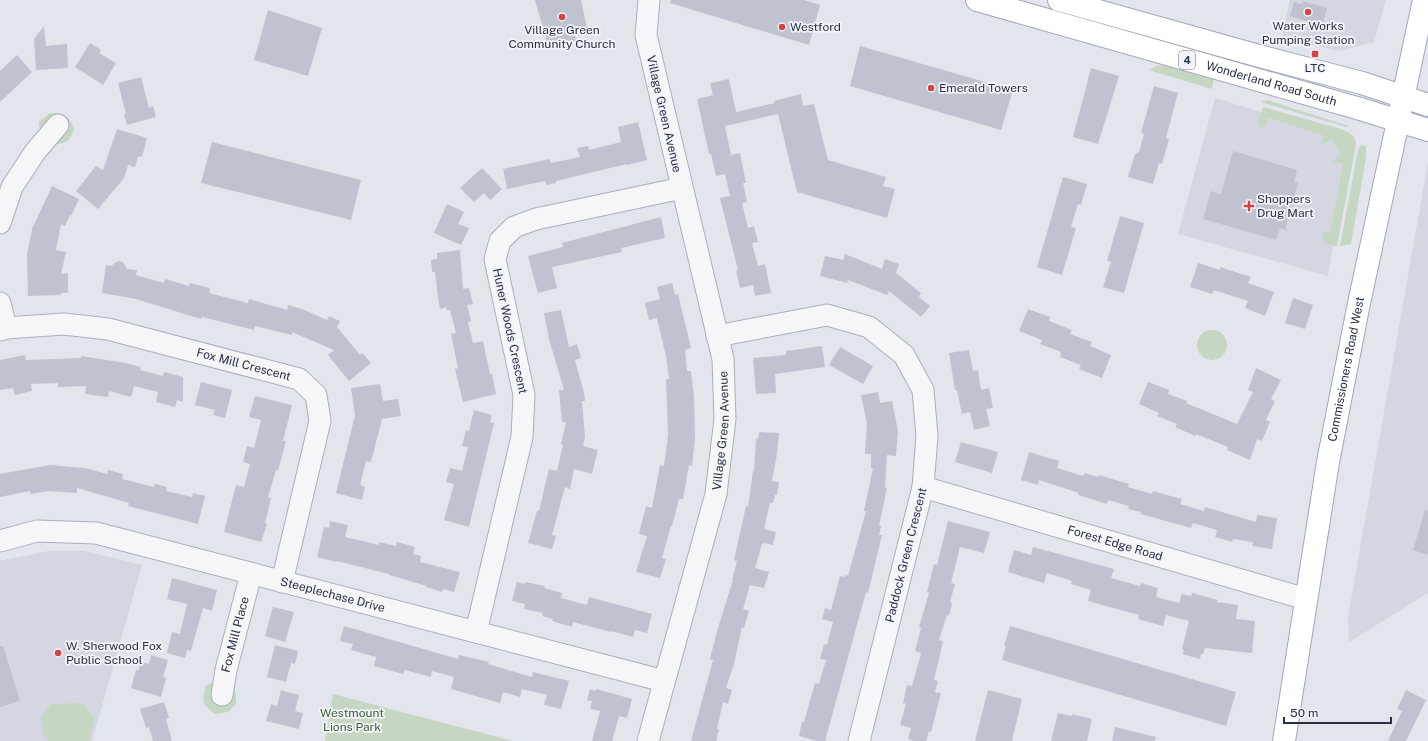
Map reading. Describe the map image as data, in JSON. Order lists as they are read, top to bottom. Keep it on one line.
{"streets":{"main road":["4","Wonderland Road South","Commissioners Road West"],"street":["Village Green Avenue","Huner Woods Crescent","Fox Mill Crescent","Forest Edge Road","Paddock Green Crescent","Steeplechase Drive","Fox Mill Place"]},"crossings":[["Wonderland Road South","Commissioners Road West"],["Village Green Avenue","Huner Woods Crescent"],["Village Green Avenue","Paddock Green Crescent"],["Village Green Avenue","Steeplechase Drive"],["Huner Woods Crescent","Steeplechase Drive"],["Fox Mill Crescent","Steeplechase Drive"],["Commissioners Road West","Forest Edge Road"],["Forest Edge Road","Paddock Green Crescent"],["Steeplechase Drive","Fox Mill Place"]],"parks":["Westmount Lions Park"],"places":{"other":["Water Works Pumping Station","Village Green Community Church","Westford","Emerald Towers","W. Sherwood Fox Public School"],"transit":["LTC"],"health":["Shoppers Drug Mart"]},"scale_bar":"50 m"}
